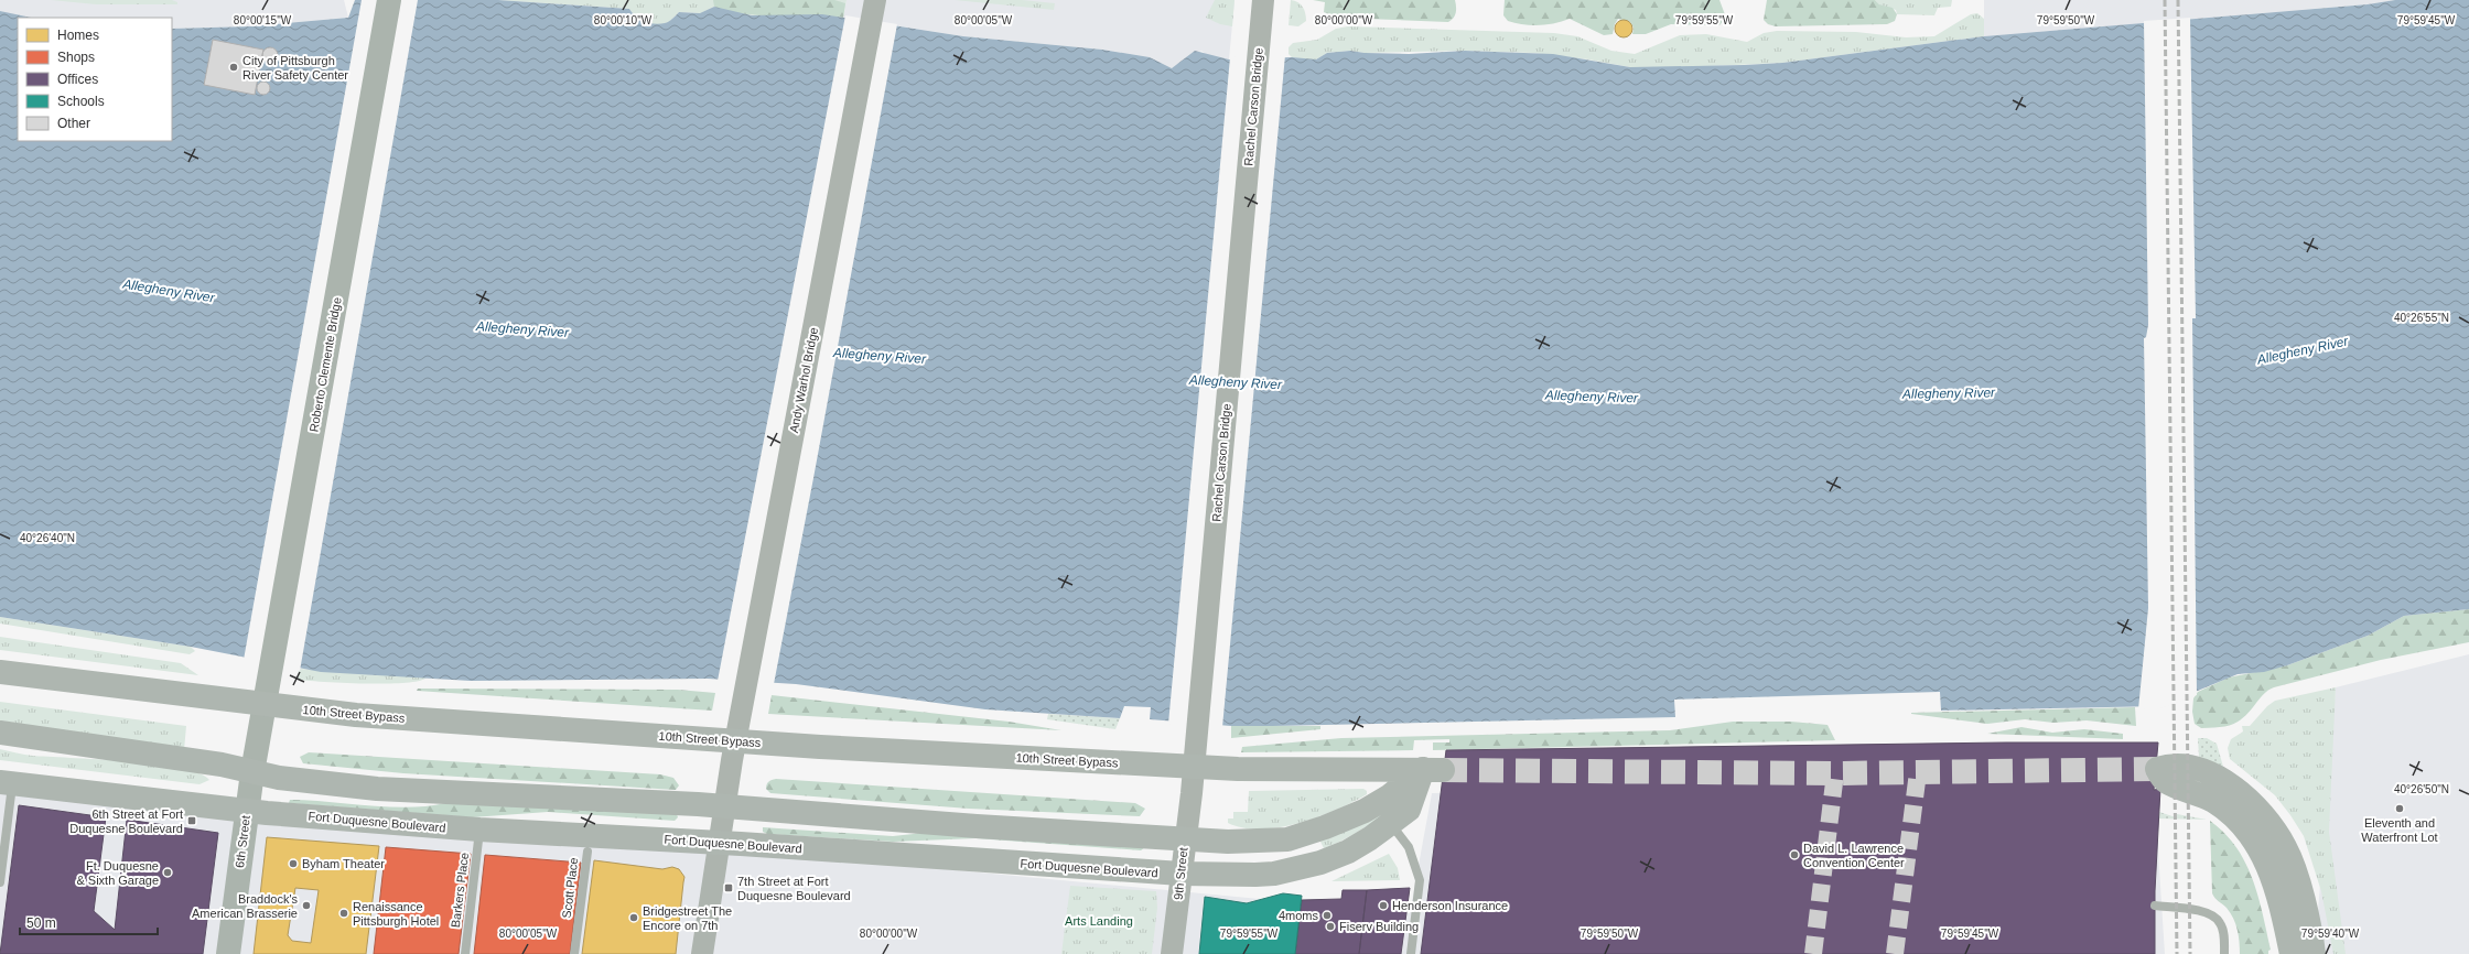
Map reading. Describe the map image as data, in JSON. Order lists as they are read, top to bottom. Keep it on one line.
{"streets":{"main road":["Roberto Clemente Bridge","10th Street Bypass","Fort Duquesne Boulevard","6th Street"],"street":["Rachel Carson Bridge","Andy Warhol Bridge","9th Street"],"lane":["Scott Place","Barkers Place"]},"crossings":[["Rachel Carson Bridge","9th Street"],["Roberto Clemente Bridge","6th Street"],["Andy Warhol Bridge","Fort Duquesne Boulevard"],["10th Street Bypass","Fort Duquesne Boulevard"],["Fort Duquesne Boulevard","6th Street"],["Fort Duquesne Boulevard","9th Street"],["Fort Duquesne Boulevard","Barkers Place"]],"water":["Allegheny River"],"parks":["Arts Landing"],"places":{"other":["City of Pittsburgh River Safety Center","Eleventh and Waterfront Lot","David L. Lawrence Convention Center","Byham Theater","Ft. Duquesne & Sixth Garage","Braddock's American Brasserie","Henderson Insurance","Renaissance Pittsburgh Hotel","4moms","Bridgestreet The Encore on 7th","Fiserv Building"],"transit":["6th Street at Fort Duquesne Boulevard","7th Street at Fort Duquesne Boulevard"]},"legend":["Homes","Shops","Offices","Schools","Other"],"scale_bar":"50 m","coordinates":["80°00'10\"W","80°00'05\"W","80°00'00\"W","79°59'55\"W","79°59'50\"W","79°59'45\"W","80°00'15\"W","40°26'55\"N","40°26'40\"N","40°26'50\"N","79°59'40\"W"]}
